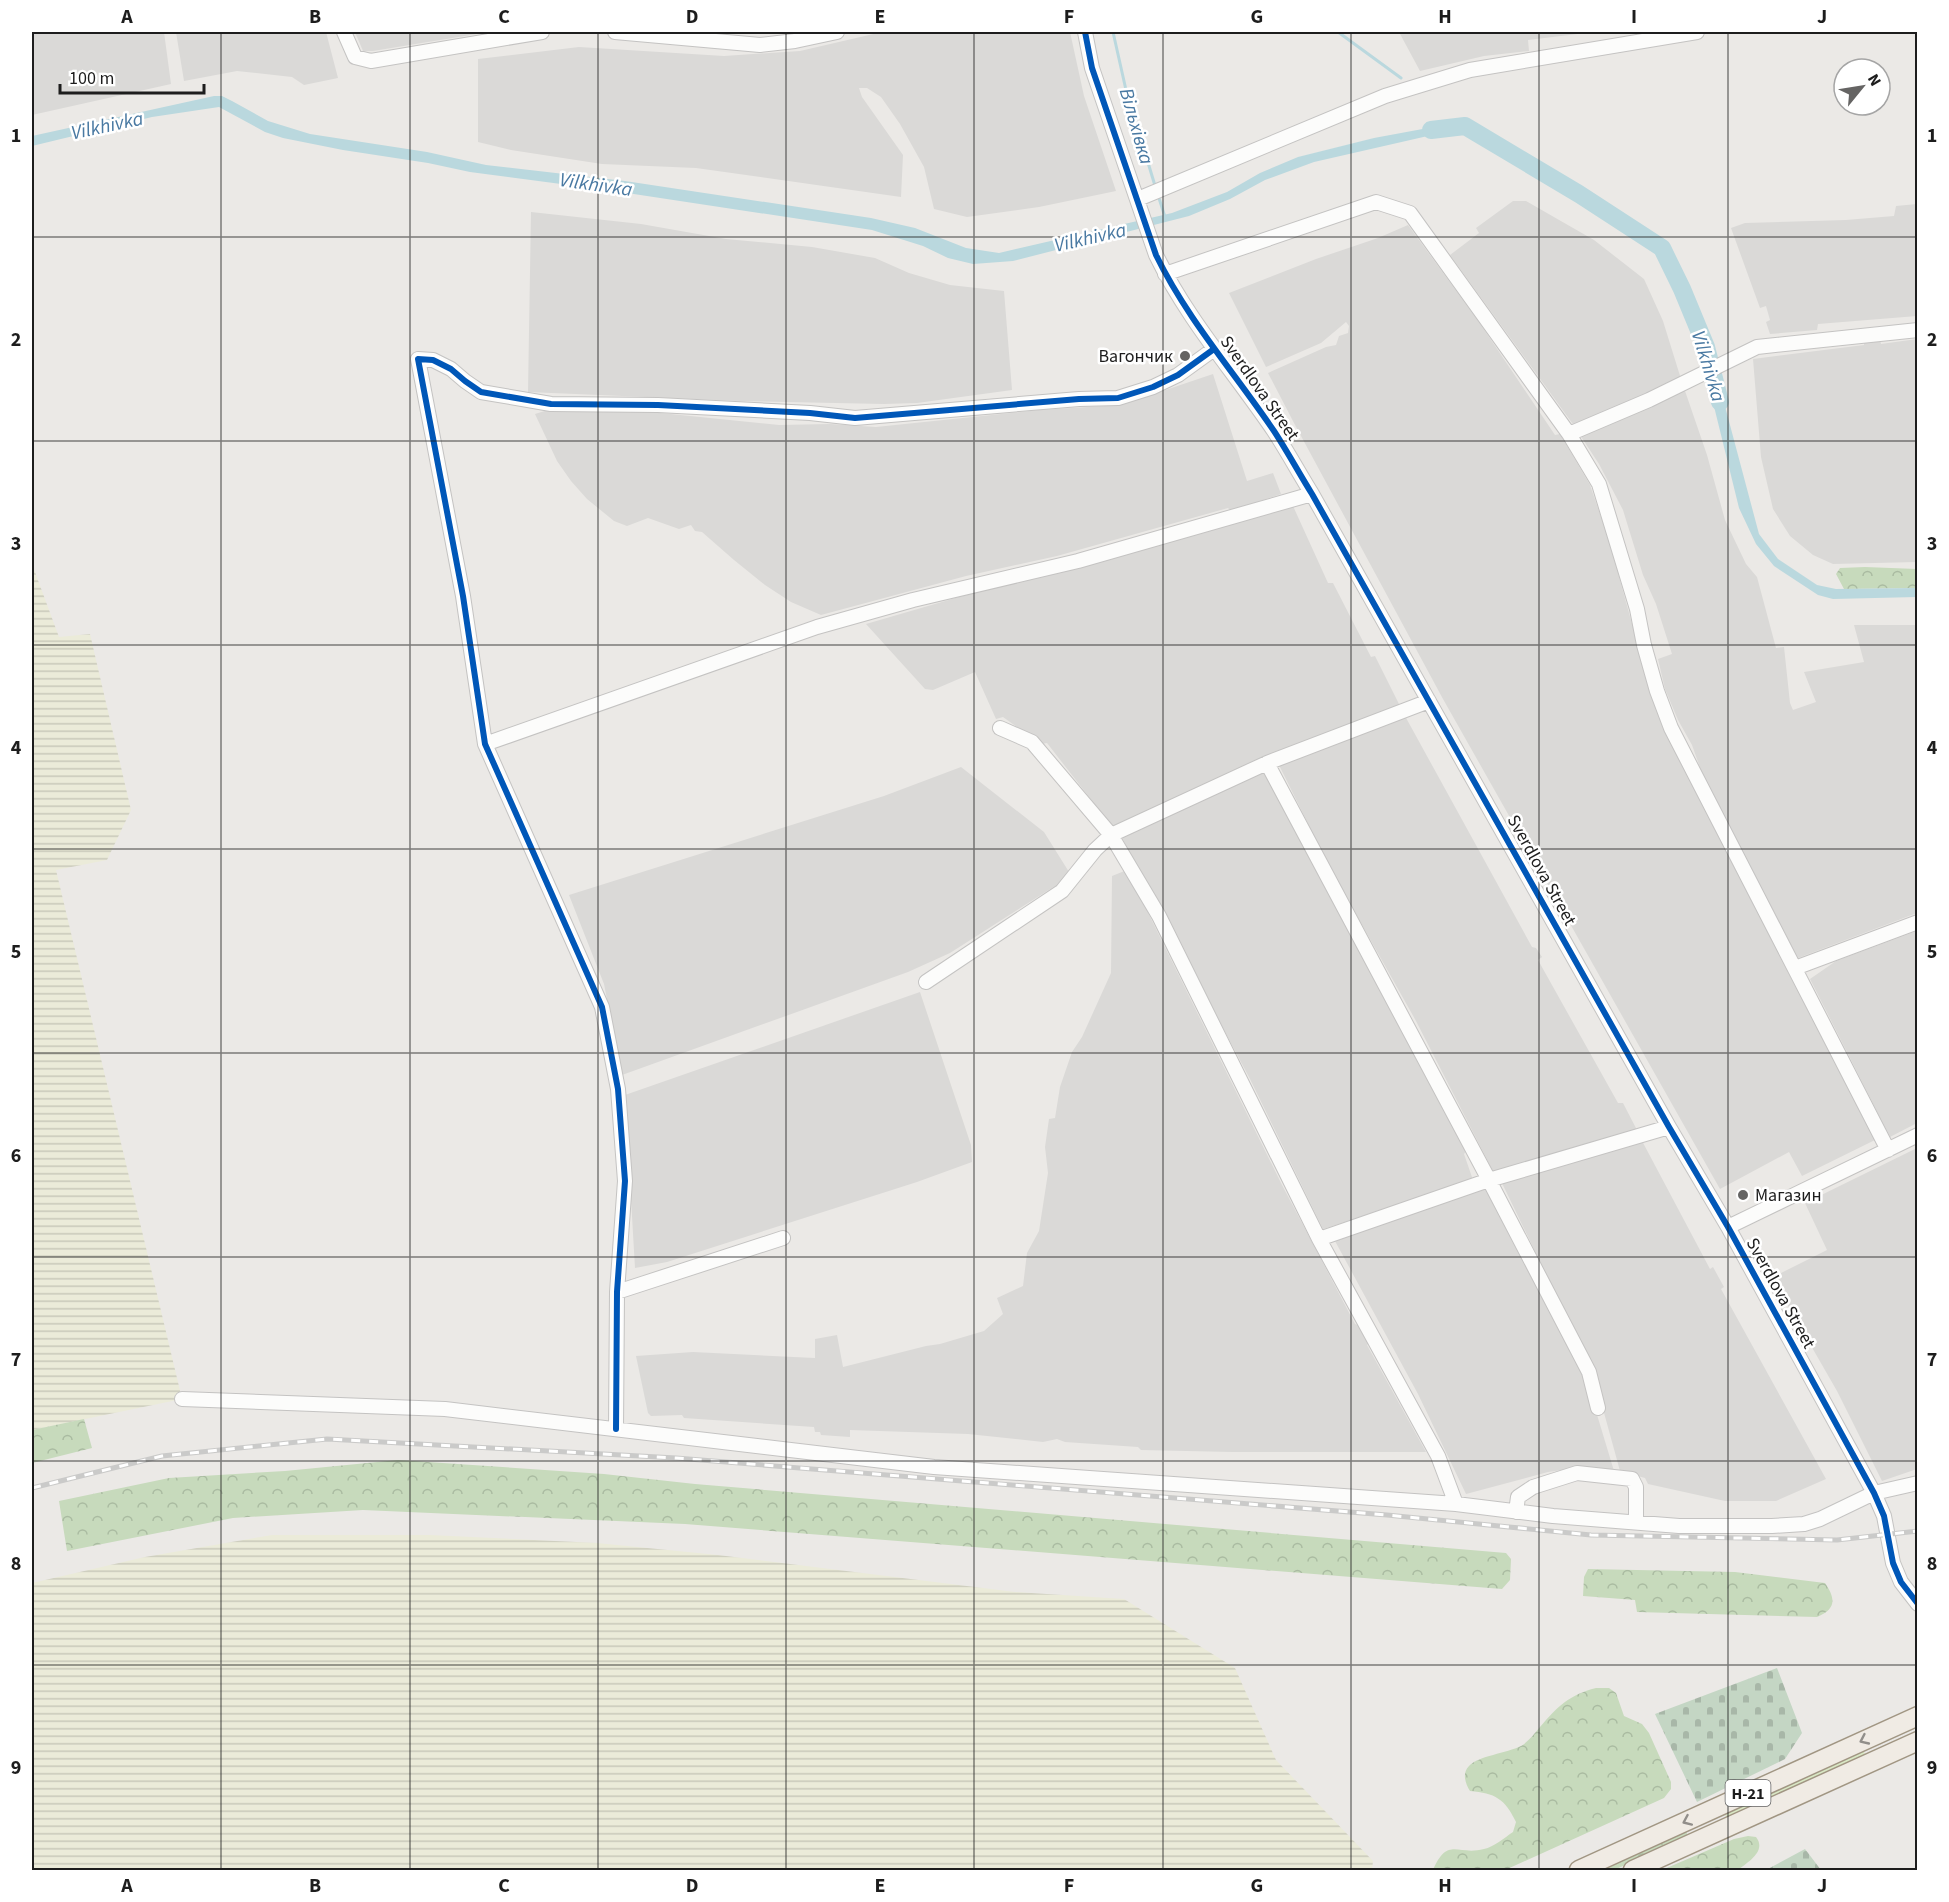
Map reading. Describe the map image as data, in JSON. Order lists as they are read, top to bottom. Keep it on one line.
{"streets":{"main road":["Н-21"],"street":["Sverdlova Street"]},"water":["Vilkhivka","Вільхівка"],"places":["Вагончик","Mагазин"],"scale_bar":"100 m","north":"top right","grid":{"columns":["A","B","C","D","E","F","G","H","I","J"],"rows":["1","2","3","4","5","6","7","8","9"]}}
